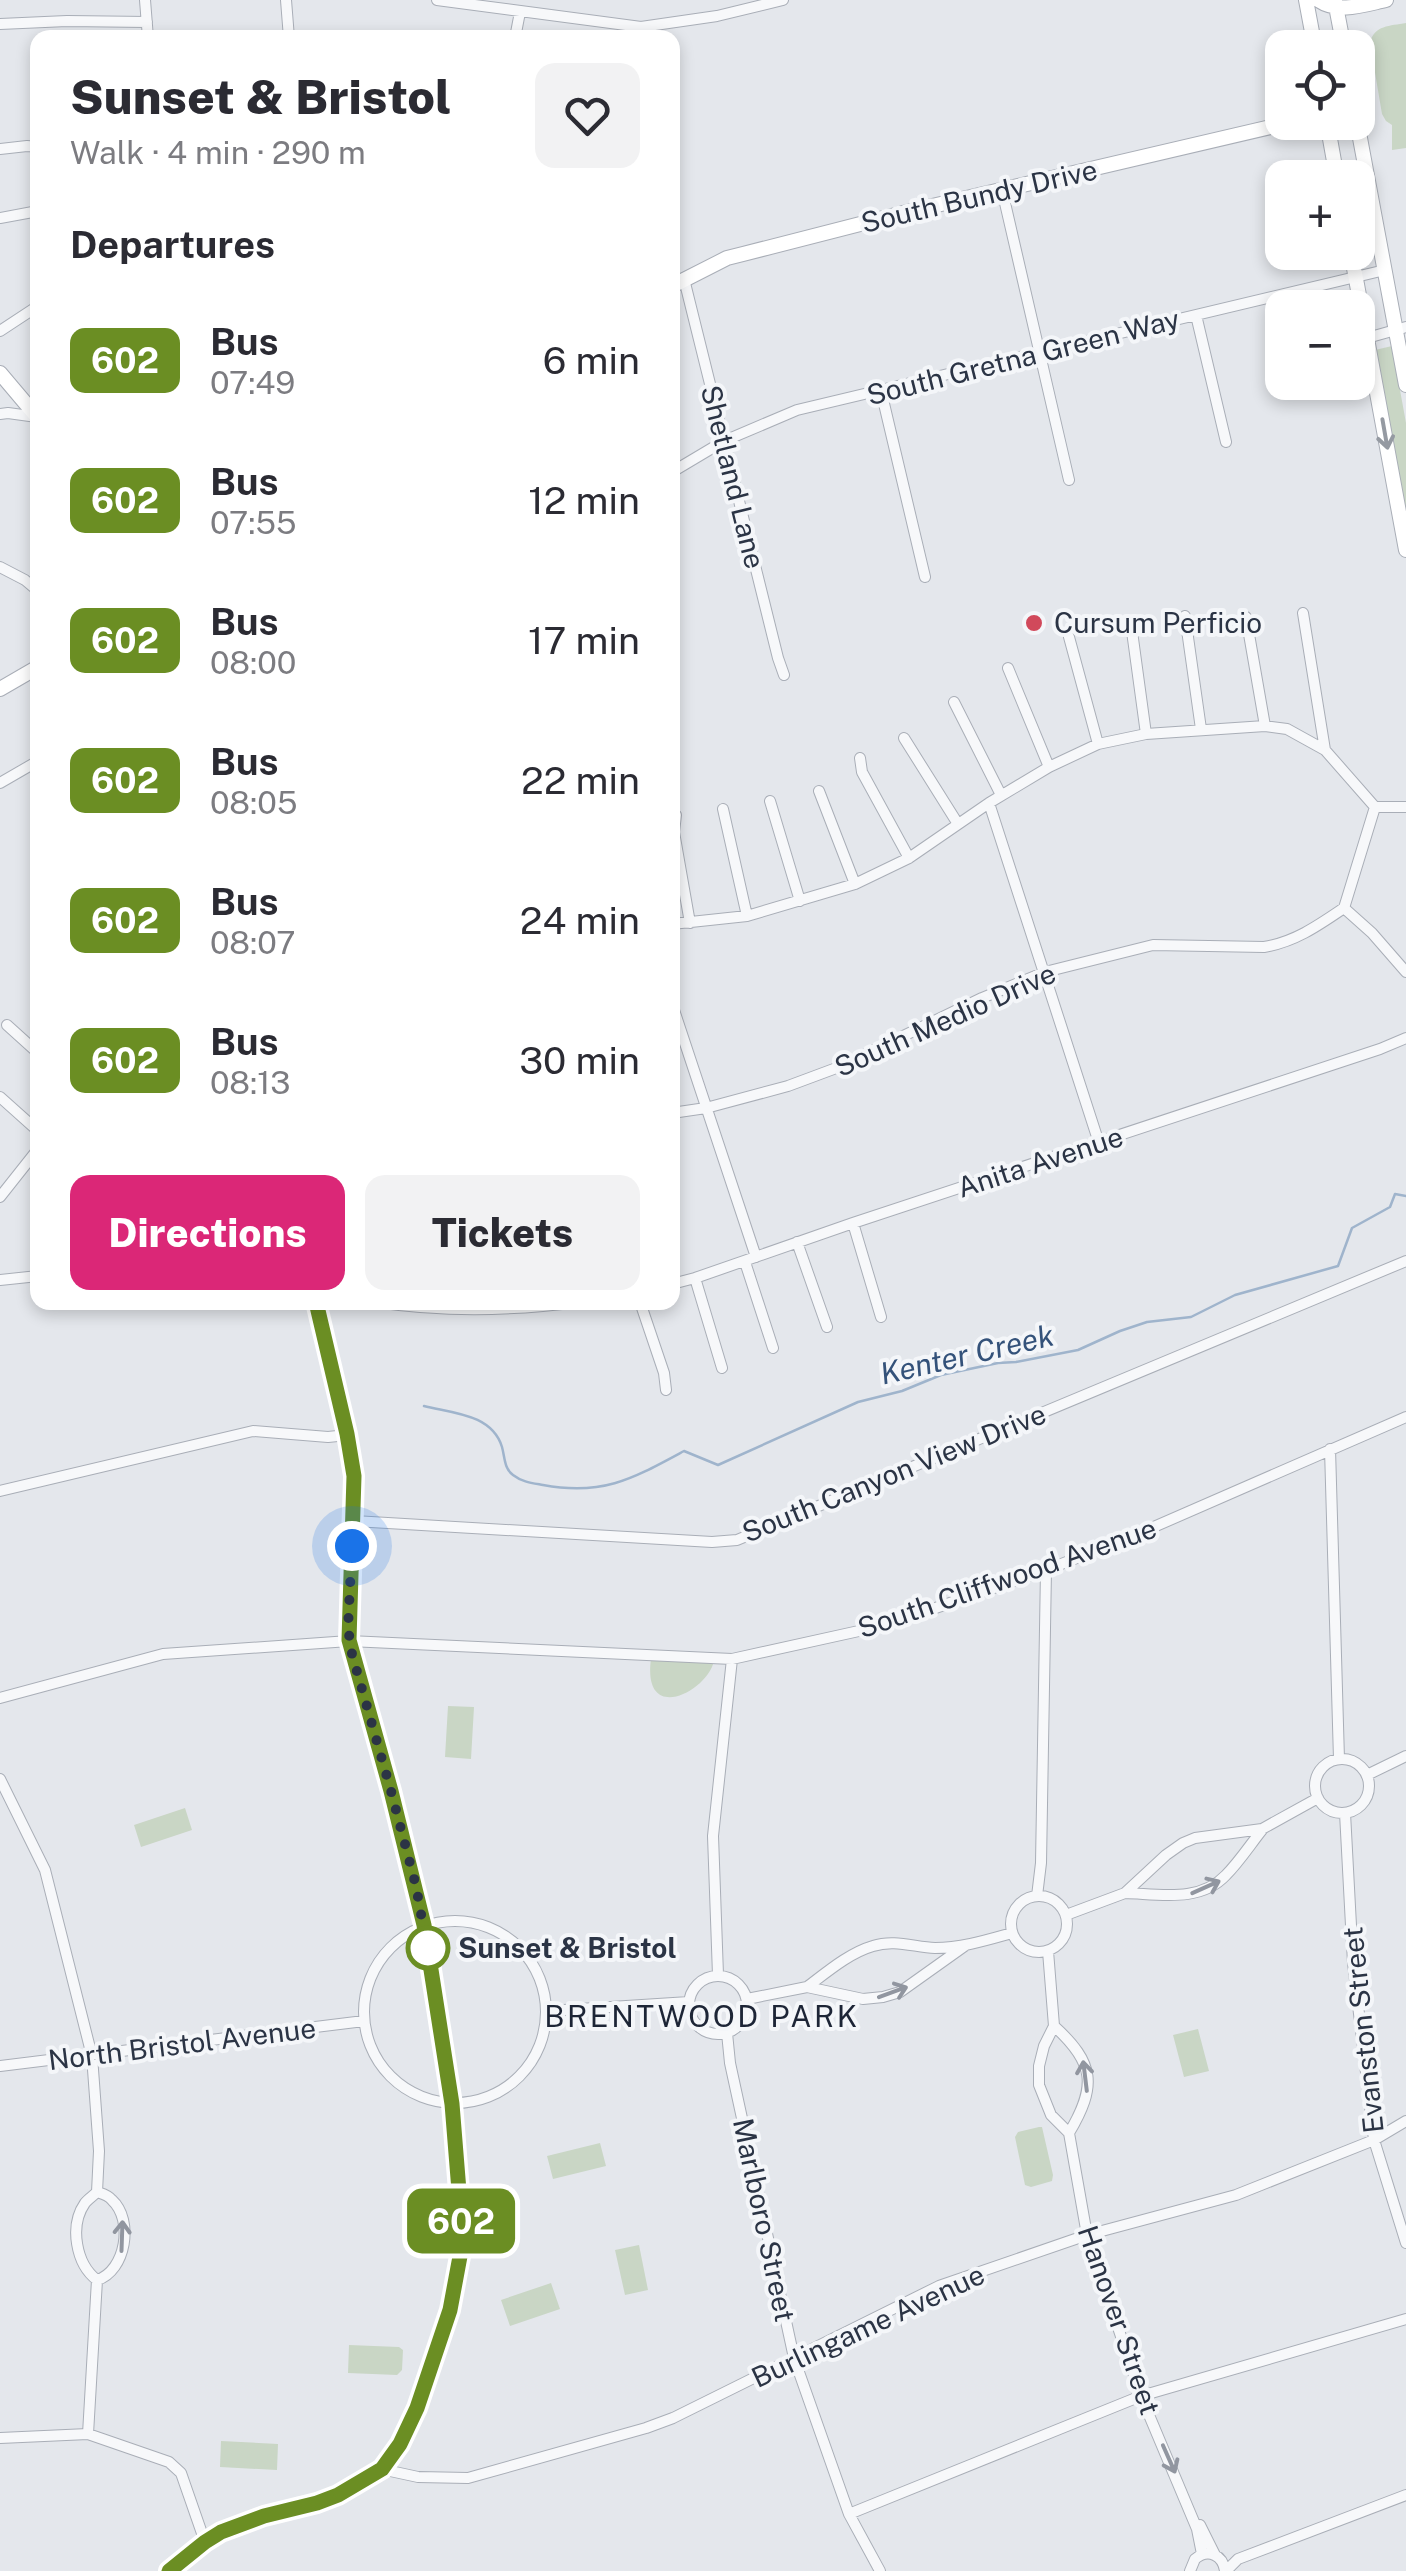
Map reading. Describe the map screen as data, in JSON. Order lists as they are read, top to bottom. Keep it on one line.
{"streets":{"main road":["South Bundy Drive"],"street":["South Gretna Green Way","Shetland Lane","South Medio Drive","Anita Avenue","South Canyon View Drive","South Cliffwood Avenue","Evanston Street","North Bristol Avenue","Marlboro Street","Hanover Street","Burlingame Avenue"]},"crossings":[["South Gretna Green Way","Shetland Lane"],["Evanston Street","Burlingame Avenue"],["Marlboro Street","Burlingame Avenue"],["Hanover Street","Burlingame Avenue"]],"districts":["BRENTWOOD PARK"],"water":["Kenter Creek"],"places":["Cursum Perficio","Sunset & Bristol"],"lines":["bus line 602"],"page":{"on_map":"602","map_buttons":["+","−"],"heading":[["Sunset & Bristol","Walk · 4 min · 290 m"],"Departures"],"list":[{"mark":"602","name":"Bus","note":"07:49","value":"6 min"},{"mark":"602","name":"Bus","note":"07:55","value":"12 min"},{"mark":"602","name":"Bus","note":"08:00","value":"17 min"},{"mark":"602","name":"Bus","note":"08:05","value":"22 min"},{"mark":"602","name":"Bus","note":"08:07","value":"24 min"},{"mark":"602","name":"Bus","note":"08:13","value":"30 min"}],"buttons":["Directions","Tickets"]}}
